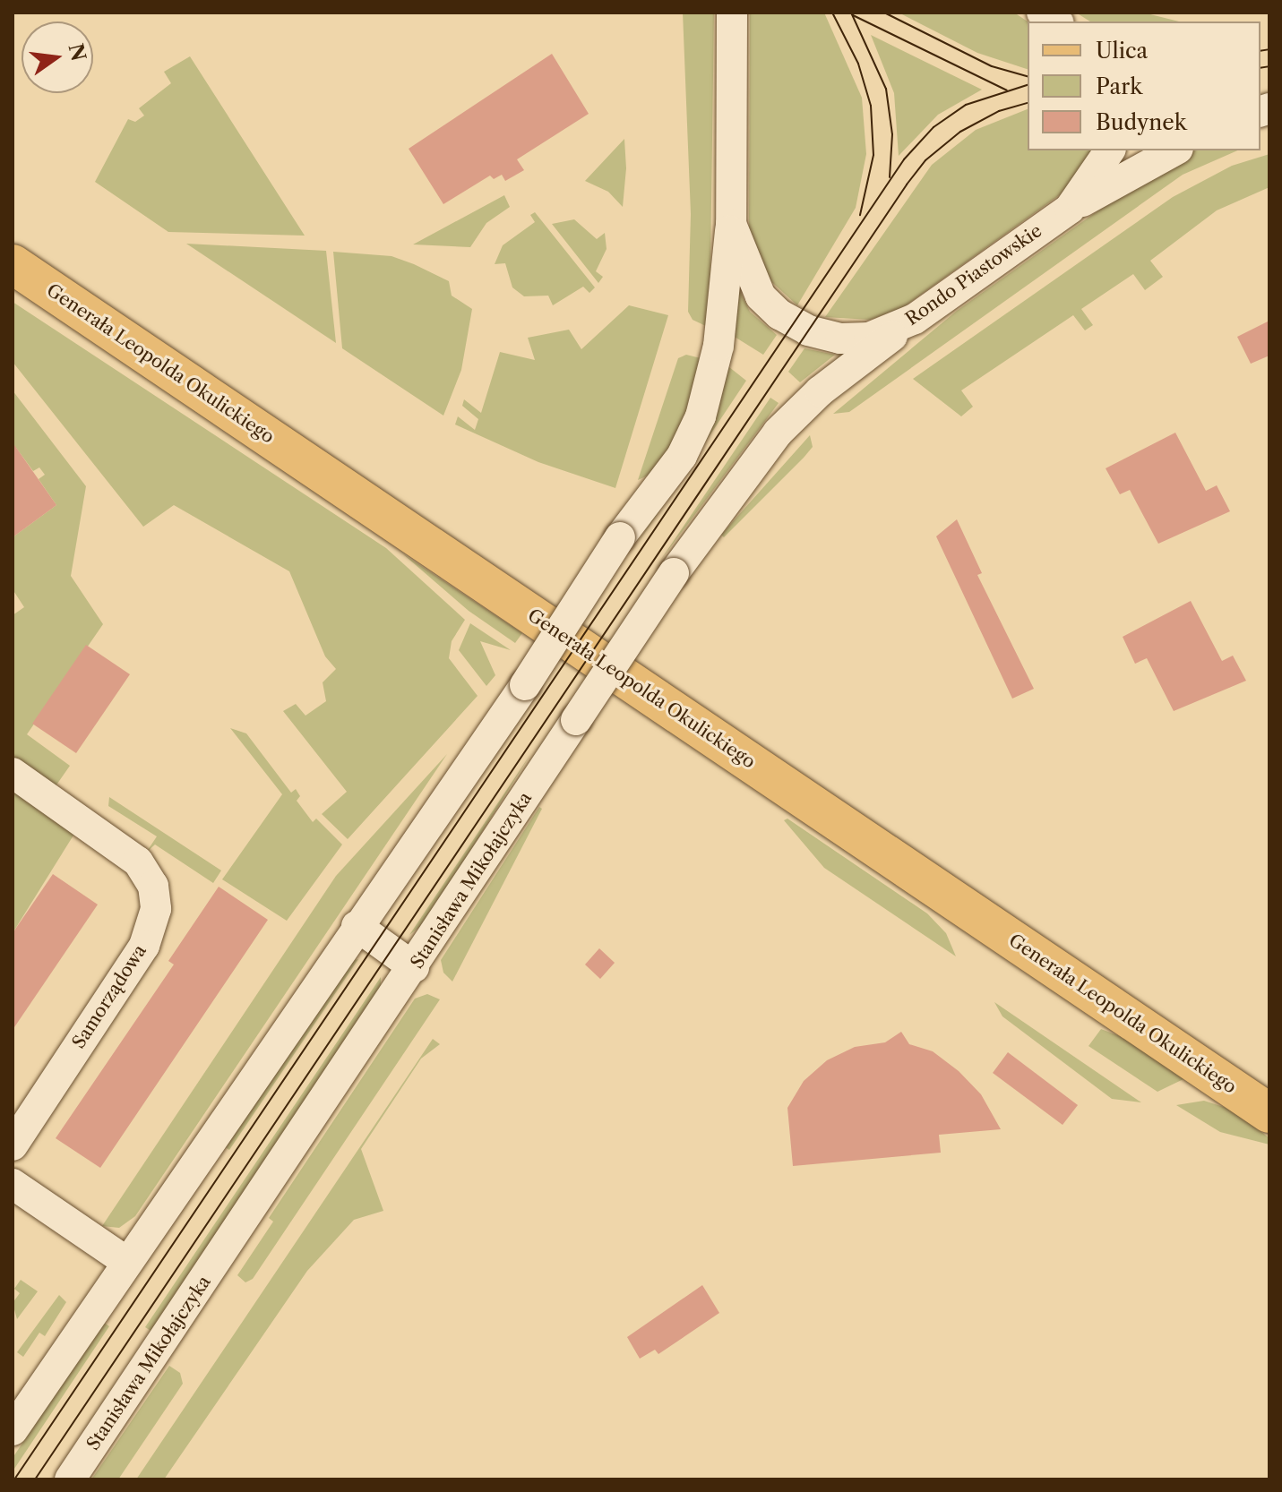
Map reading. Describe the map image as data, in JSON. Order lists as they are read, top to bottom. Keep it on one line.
{"streets":{"main road":["Generała Leopolda Okulickiego"],"street":["Rondo Piastowskie","Stanisława Mikołajczyka","Samorządowa"]},"crossings":[["Rondo Piastowskie","Stanisława Mikołajczyka"]],"legend":["Ulica","Park","Budynek"],"north":"right"}
